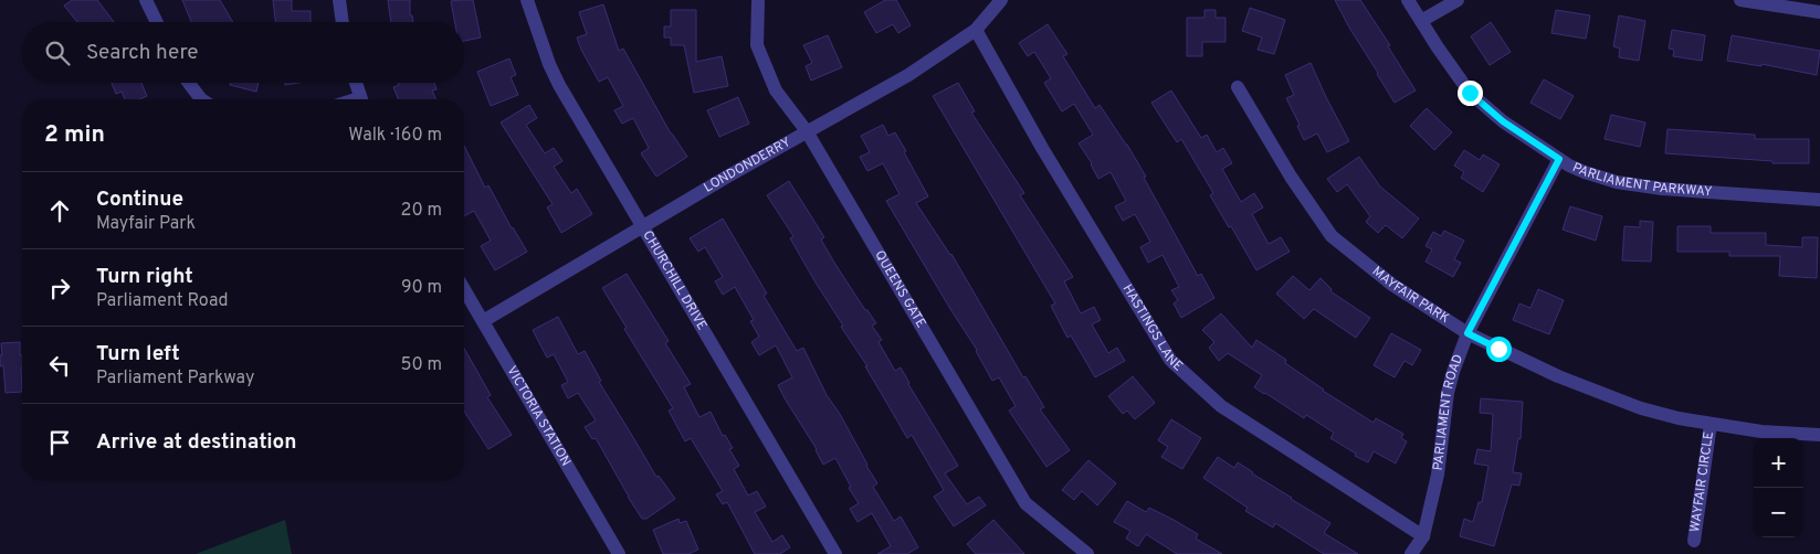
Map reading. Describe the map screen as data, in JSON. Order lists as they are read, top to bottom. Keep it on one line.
{"streets":{"street":["LONDONDERRY","PARLIAMENT PARKWAY","CHURCHILL DRIVE","QUEENS GATE","MAYFAIR PARK","HASTINGS LANE","PARLIAMENT ROAD","VICTORIA STATION","WAYFAIR CIRCLE"]},"crossings":[["LONDONDERRY","CHURCHILL DRIVE"],["LONDONDERRY","QUEENS GATE"],["LONDONDERRY","HASTINGS LANE"],["LONDONDERRY","VICTORIA STATION"],["PARLIAMENT PARKWAY","PARLIAMENT ROAD"],["MAYFAIR PARK","PARLIAMENT ROAD"],["MAYFAIR PARK","WAYFAIR CIRCLE"],["HASTINGS LANE","PARLIAMENT ROAD"]],"page":{"search":"Search here","heading":["2 min","Walk · 160 m"],"list":[["Continue","Mayfair Park","20 m"],["Turn right","Parliament Road","90 m"],["Turn left","Parliament Parkway","50 m"],"Arrive at destination"],"map_buttons":["+","−"]}}
